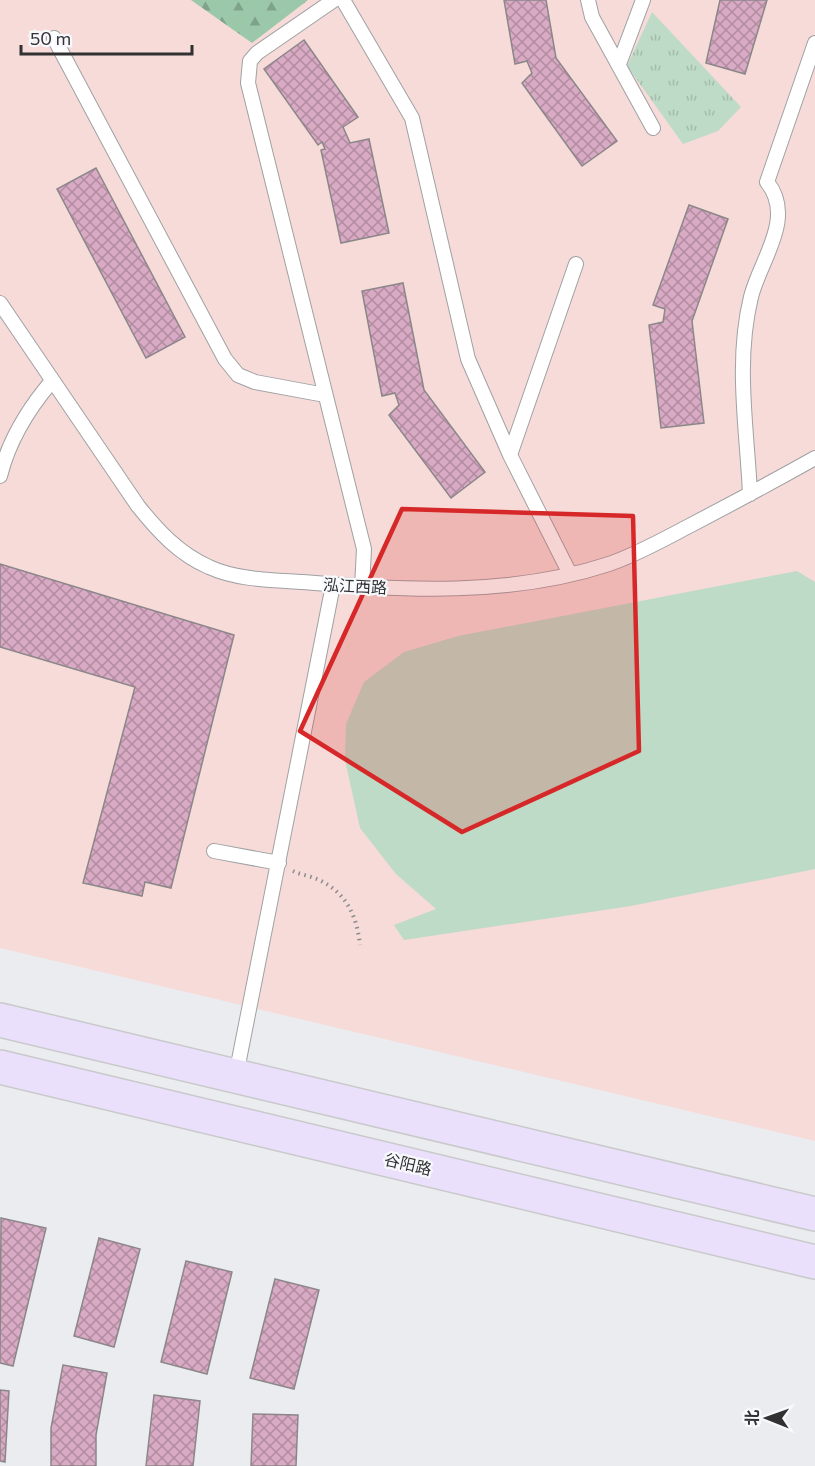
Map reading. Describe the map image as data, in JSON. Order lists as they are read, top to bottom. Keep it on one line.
{"streets":{"main road":["谷阳路"],"lane":["泓江西路"]},"scale_bar":"50 m","north":"left"}
